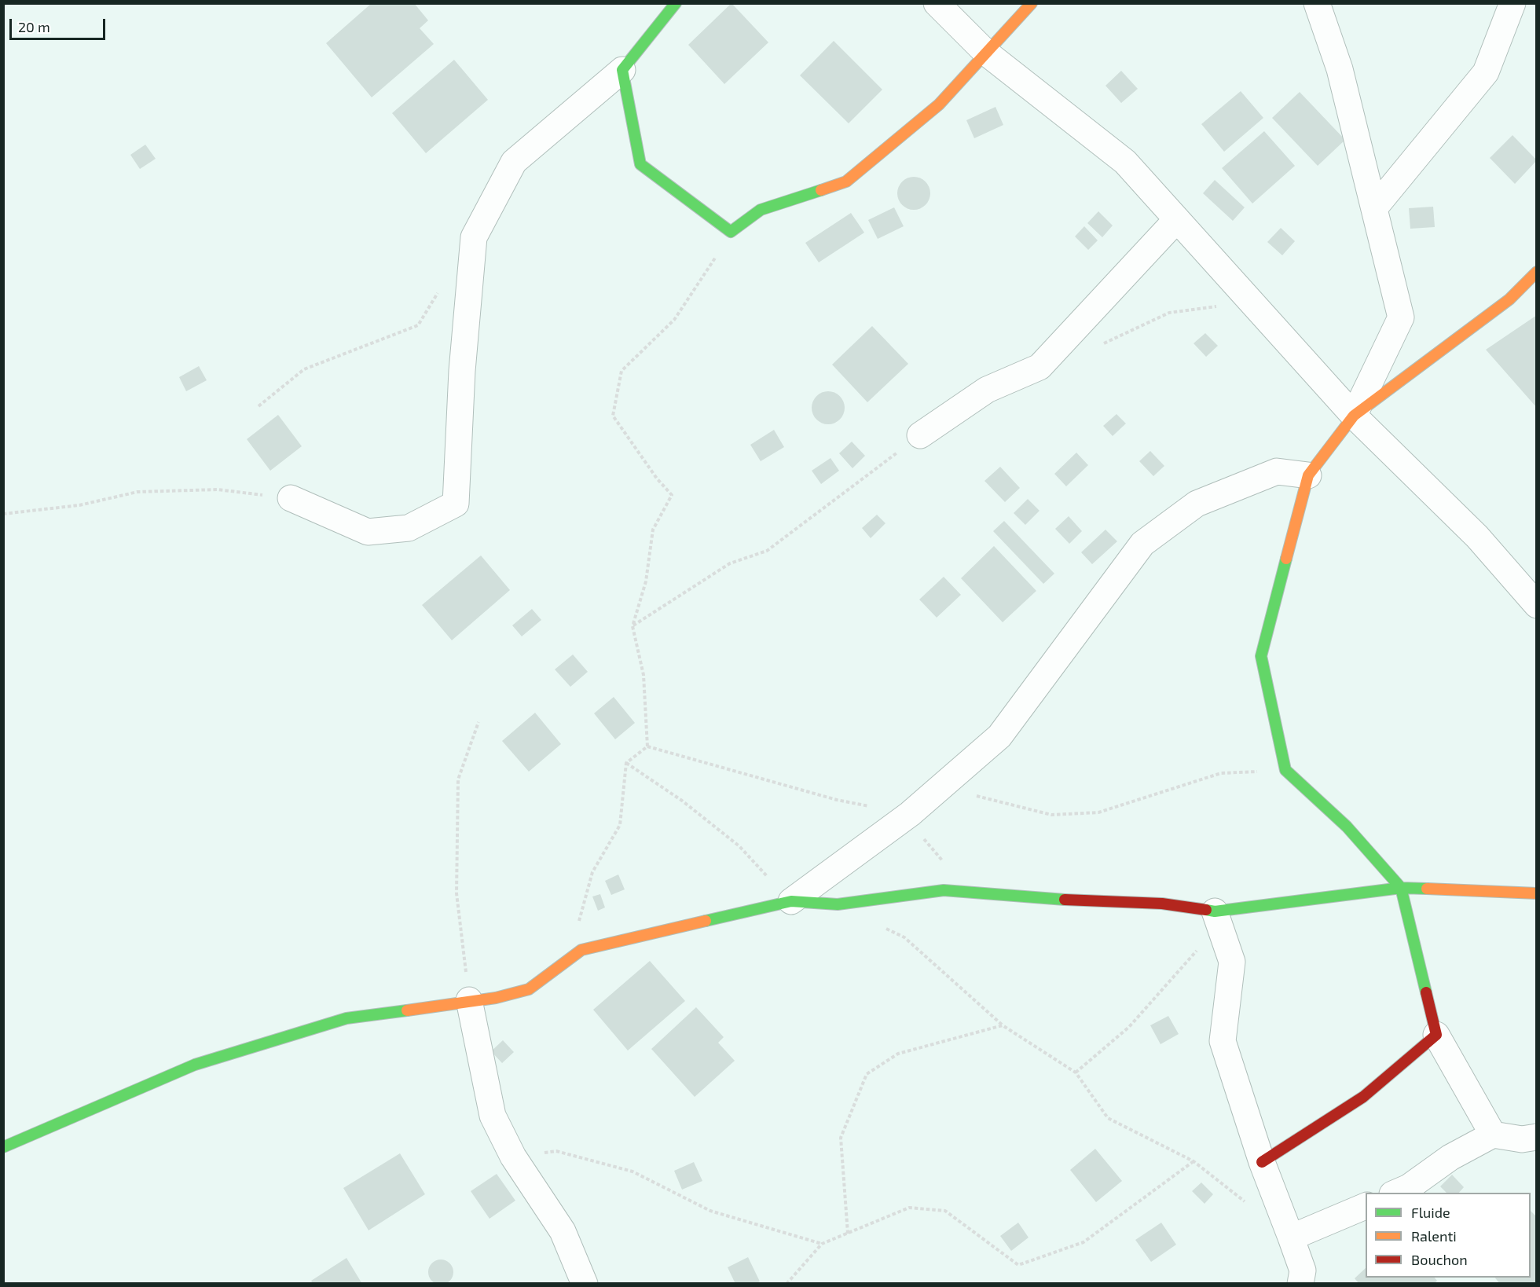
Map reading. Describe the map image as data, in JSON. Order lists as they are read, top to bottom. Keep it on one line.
{"legend":["Fluide","Ralenti","Bouchon"],"scale_bar":"20 m"}
